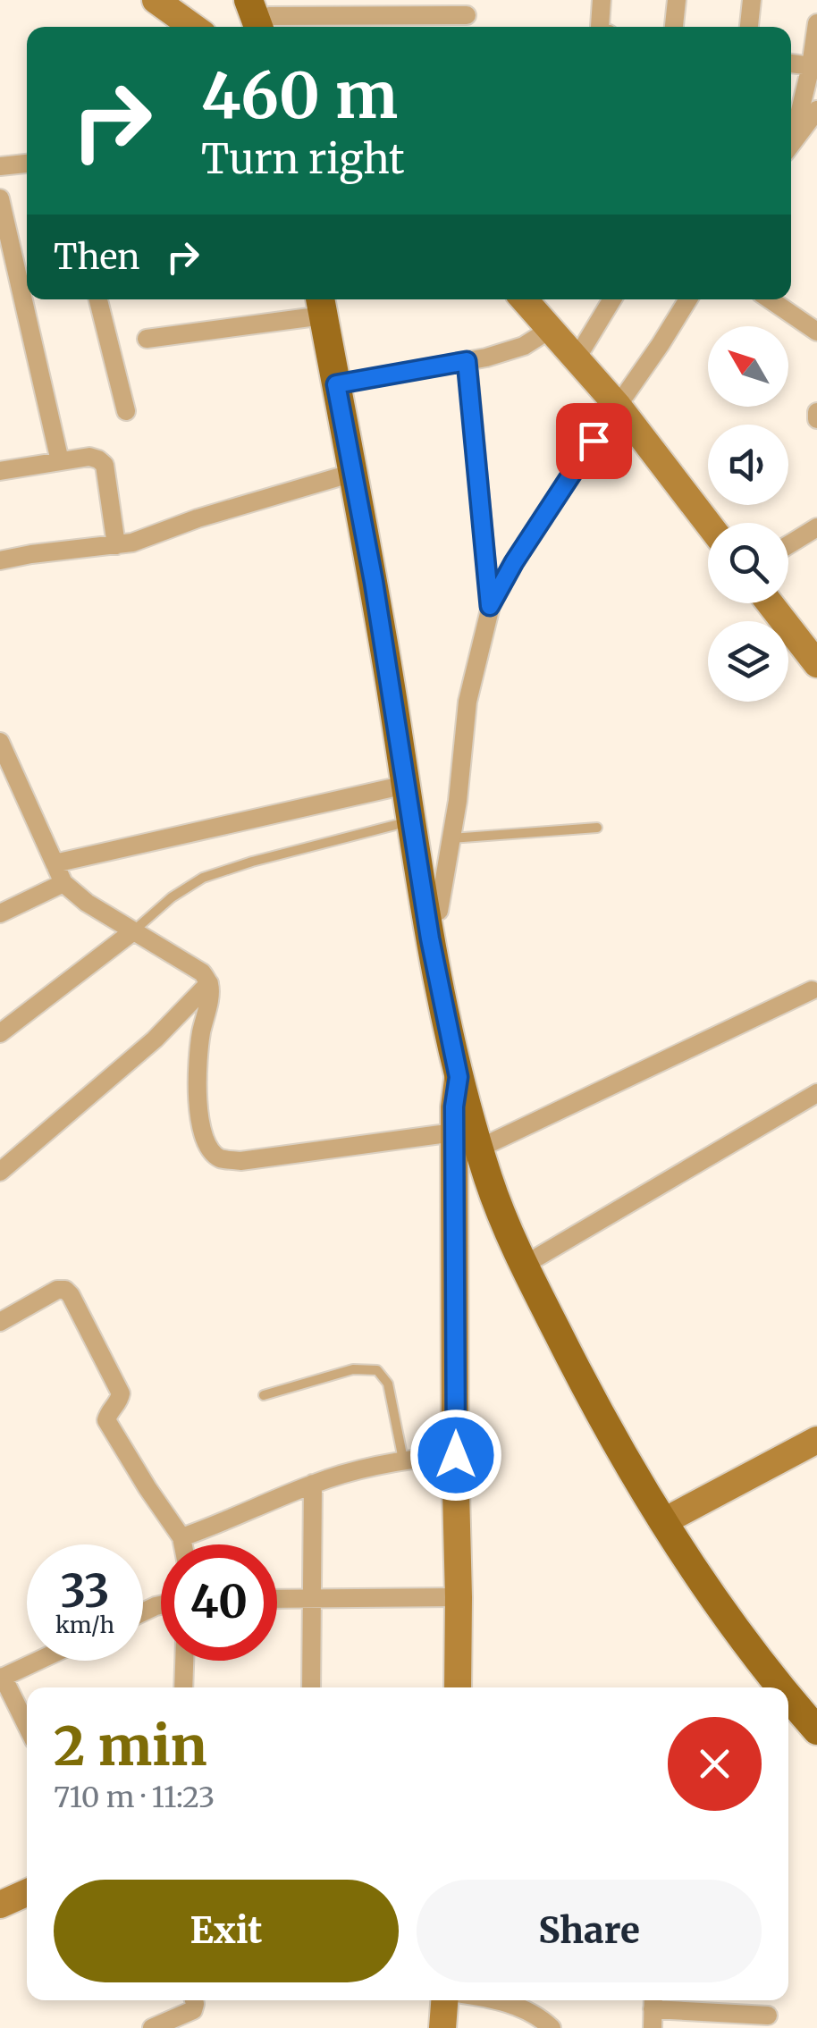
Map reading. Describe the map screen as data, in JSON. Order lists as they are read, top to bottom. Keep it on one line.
{"north":"top left","page":{"turn":["460 m","Turn right"],"then":"Then","speed":"33 km/h","limit":"40","heading":["2 min","710 m · 11:23"],"buttons":["Exit","Share"]}}
